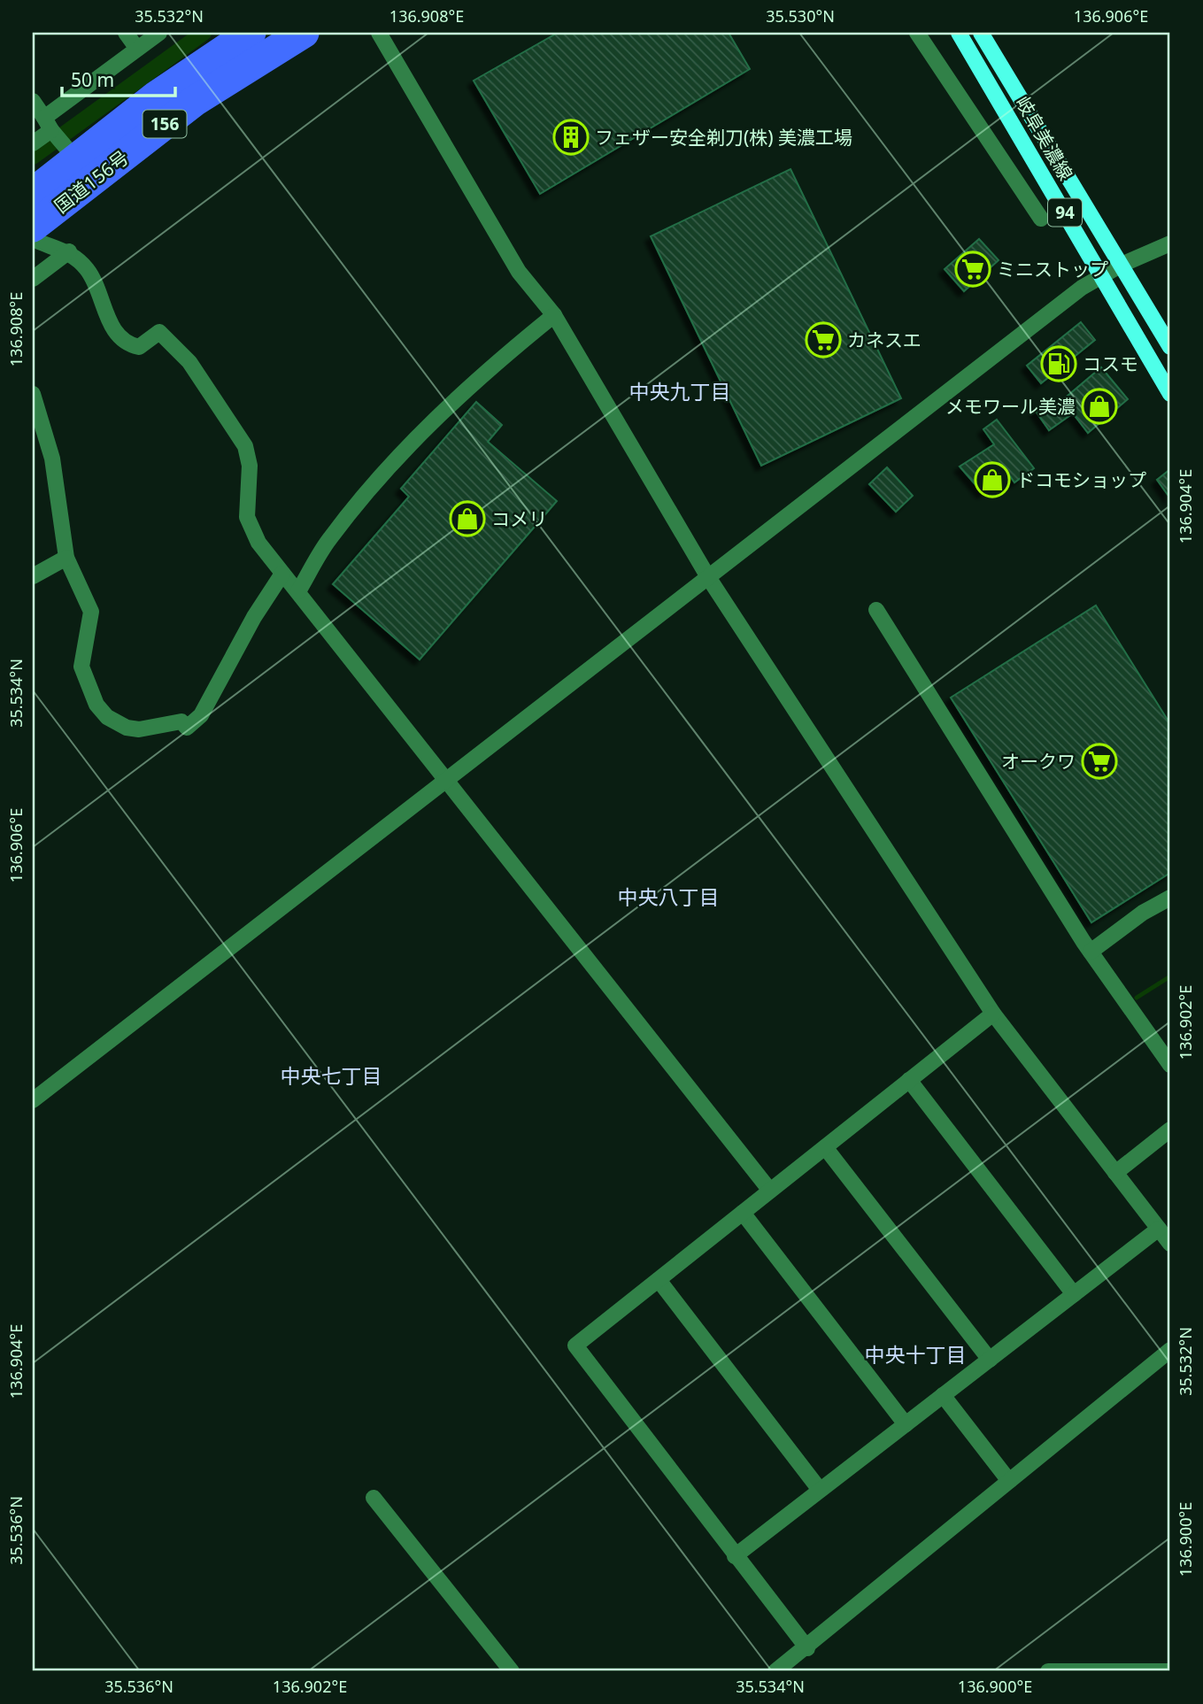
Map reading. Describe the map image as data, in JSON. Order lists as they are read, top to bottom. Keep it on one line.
{"streets":{"highway":["156","国道156号"],"main road":["岐阜美濃線","94"]},"districts":["中央九丁目","中央八丁目","中央七丁目","中央十丁目"],"places":{"building":["フェザー安全剃刀(株) 美濃工場"],"supermarket":["ミニストップ","カネスエ","オークワ"],"fuel station":["コスモ"],"shop":["メモワール美濃","ドコモショップ","コメリ"]},"scale_bar":"50 m","coordinates":["35.532°N","136.908°E","35.530°N","136.906°E","136.904°E","35.534°N","136.902°E","35.536°N","136.900°E"]}
